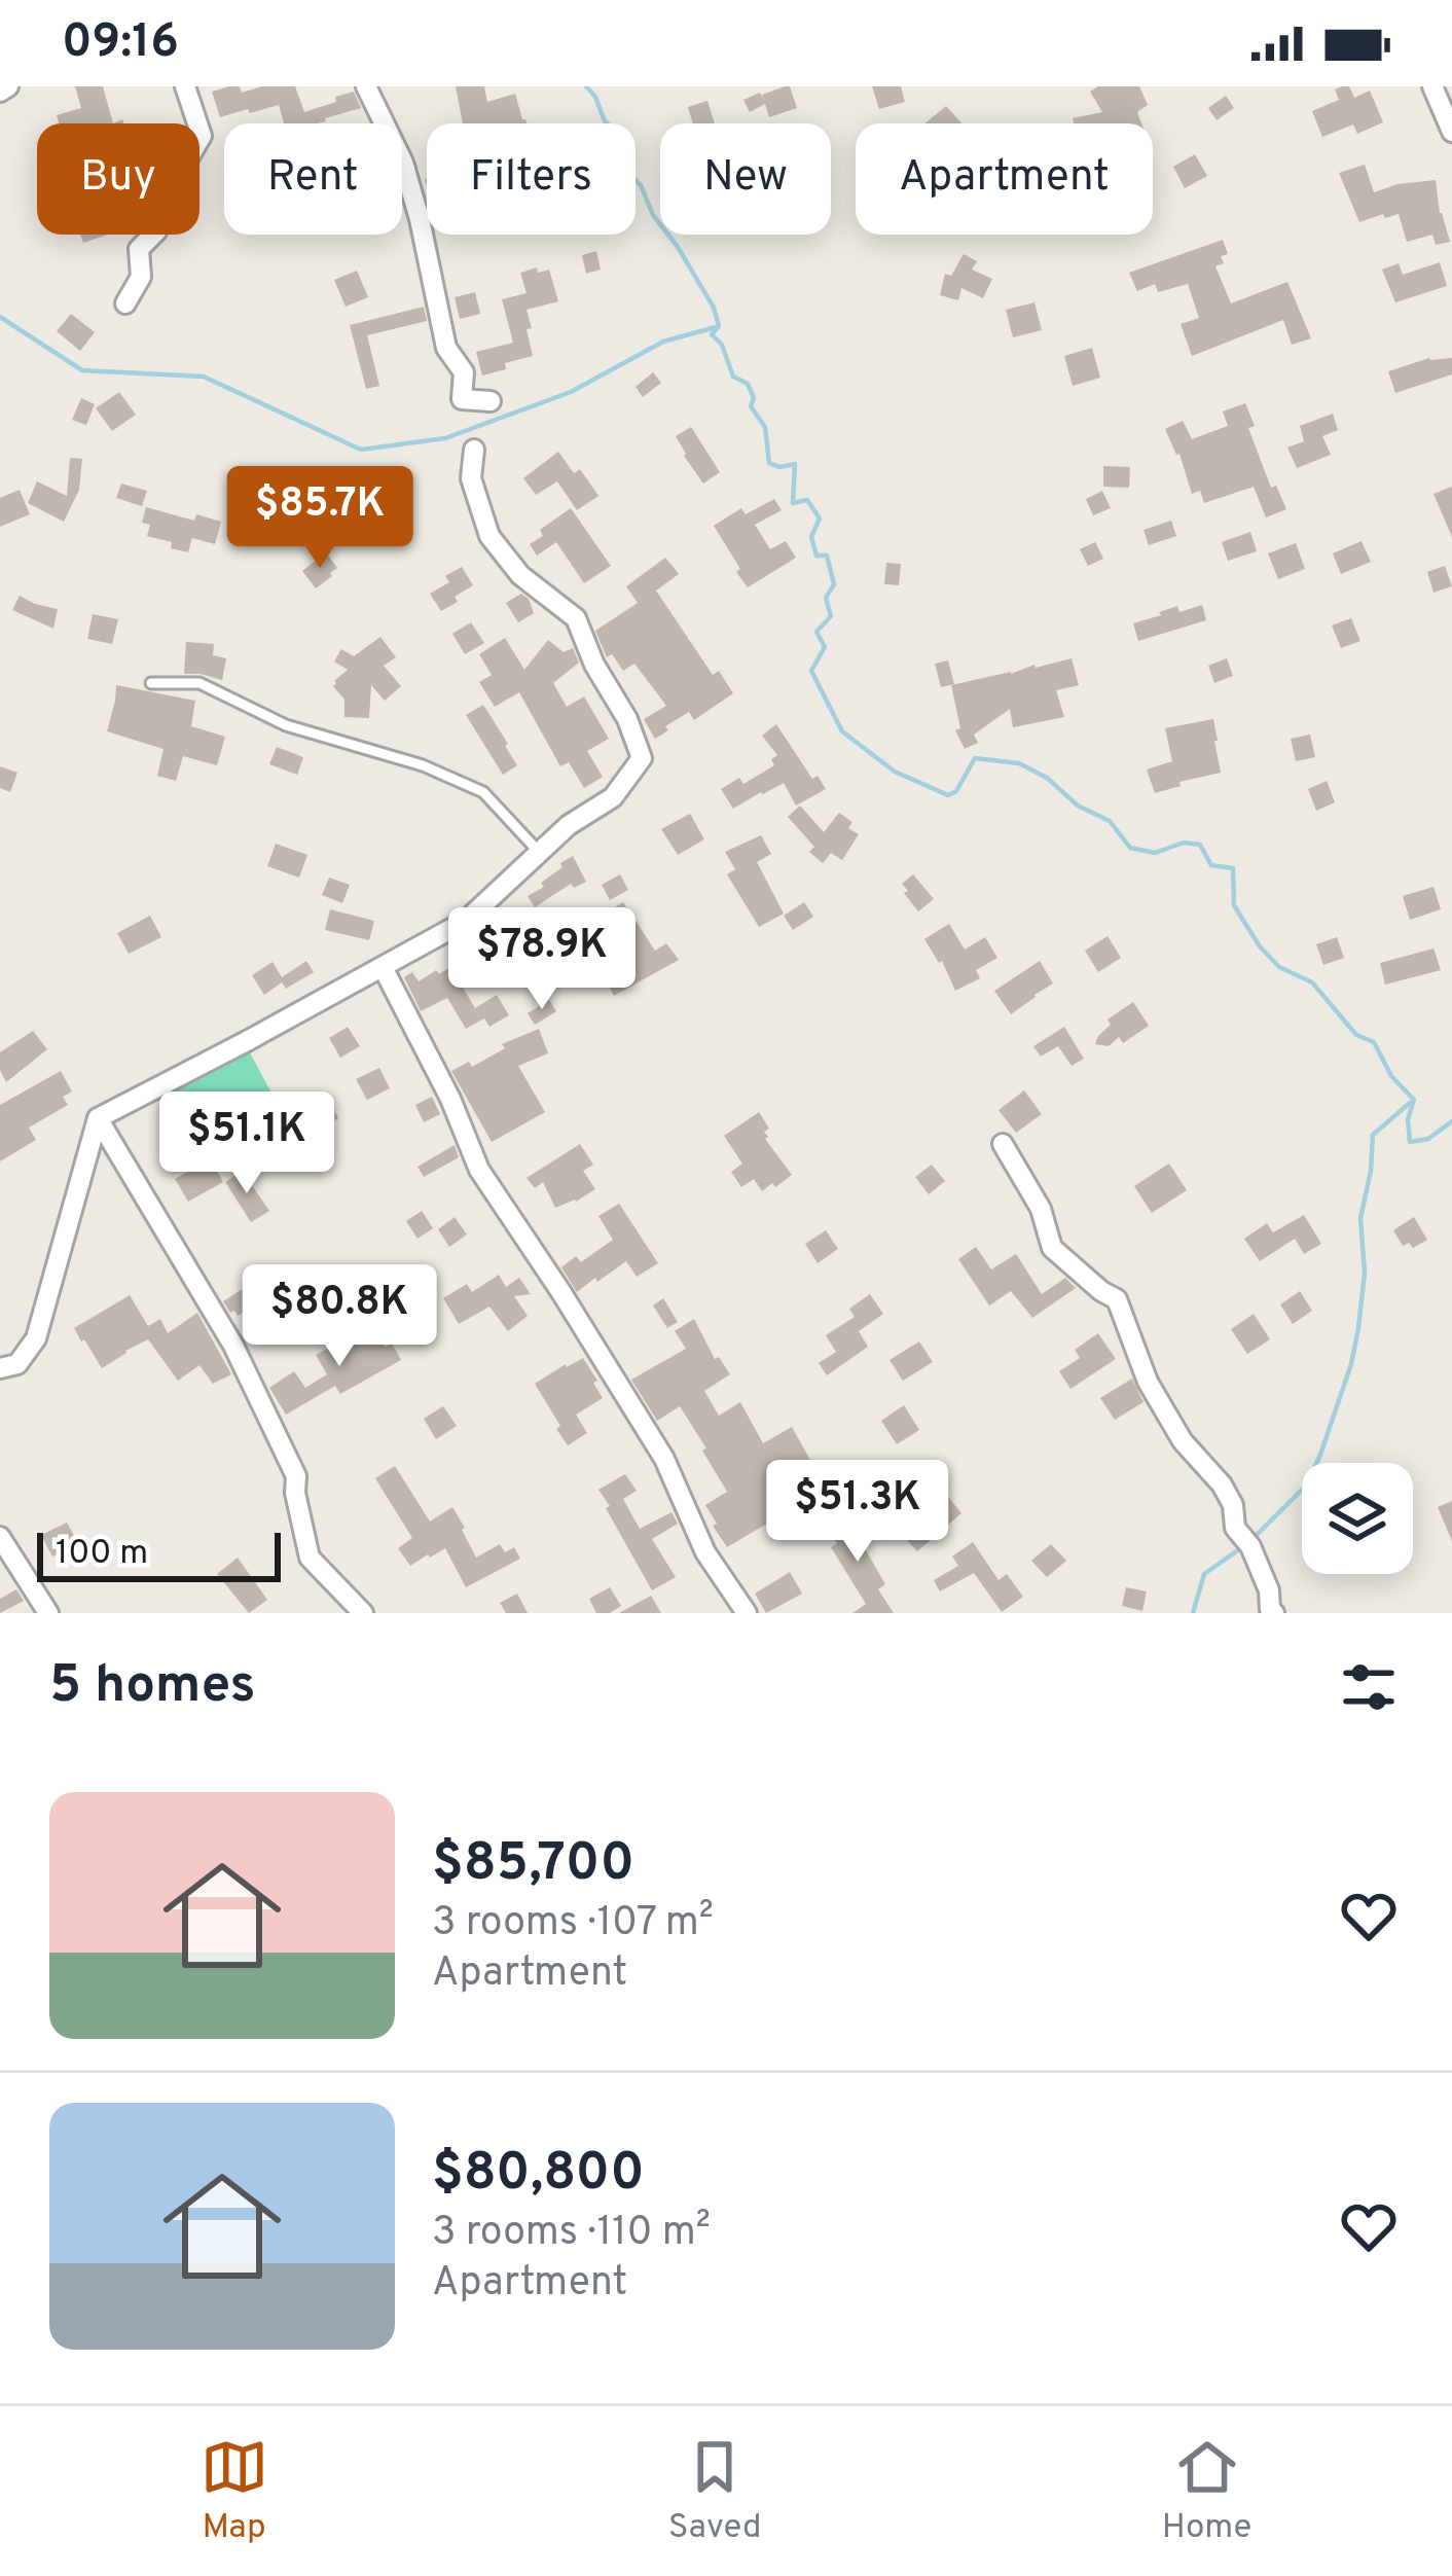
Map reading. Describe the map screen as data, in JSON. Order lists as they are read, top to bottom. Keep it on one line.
{"scale_bar":"100 m","page":{"status":"09:16","chip":["Buy","Rent","Filters","New","Apartment"],"price":["$85.7K","$78.9K","$51.1K","$80.8K","$51.3K"],"scale":"100 m","heading":"5 homes","list":[{"name":"$85,700","note":"3 rooms · 107 m² · Apartment"},{"name":"$80,800","note":"3 rooms · 110 m² · Apartment"}],"tabs":["Map","Saved","Home"]}}
